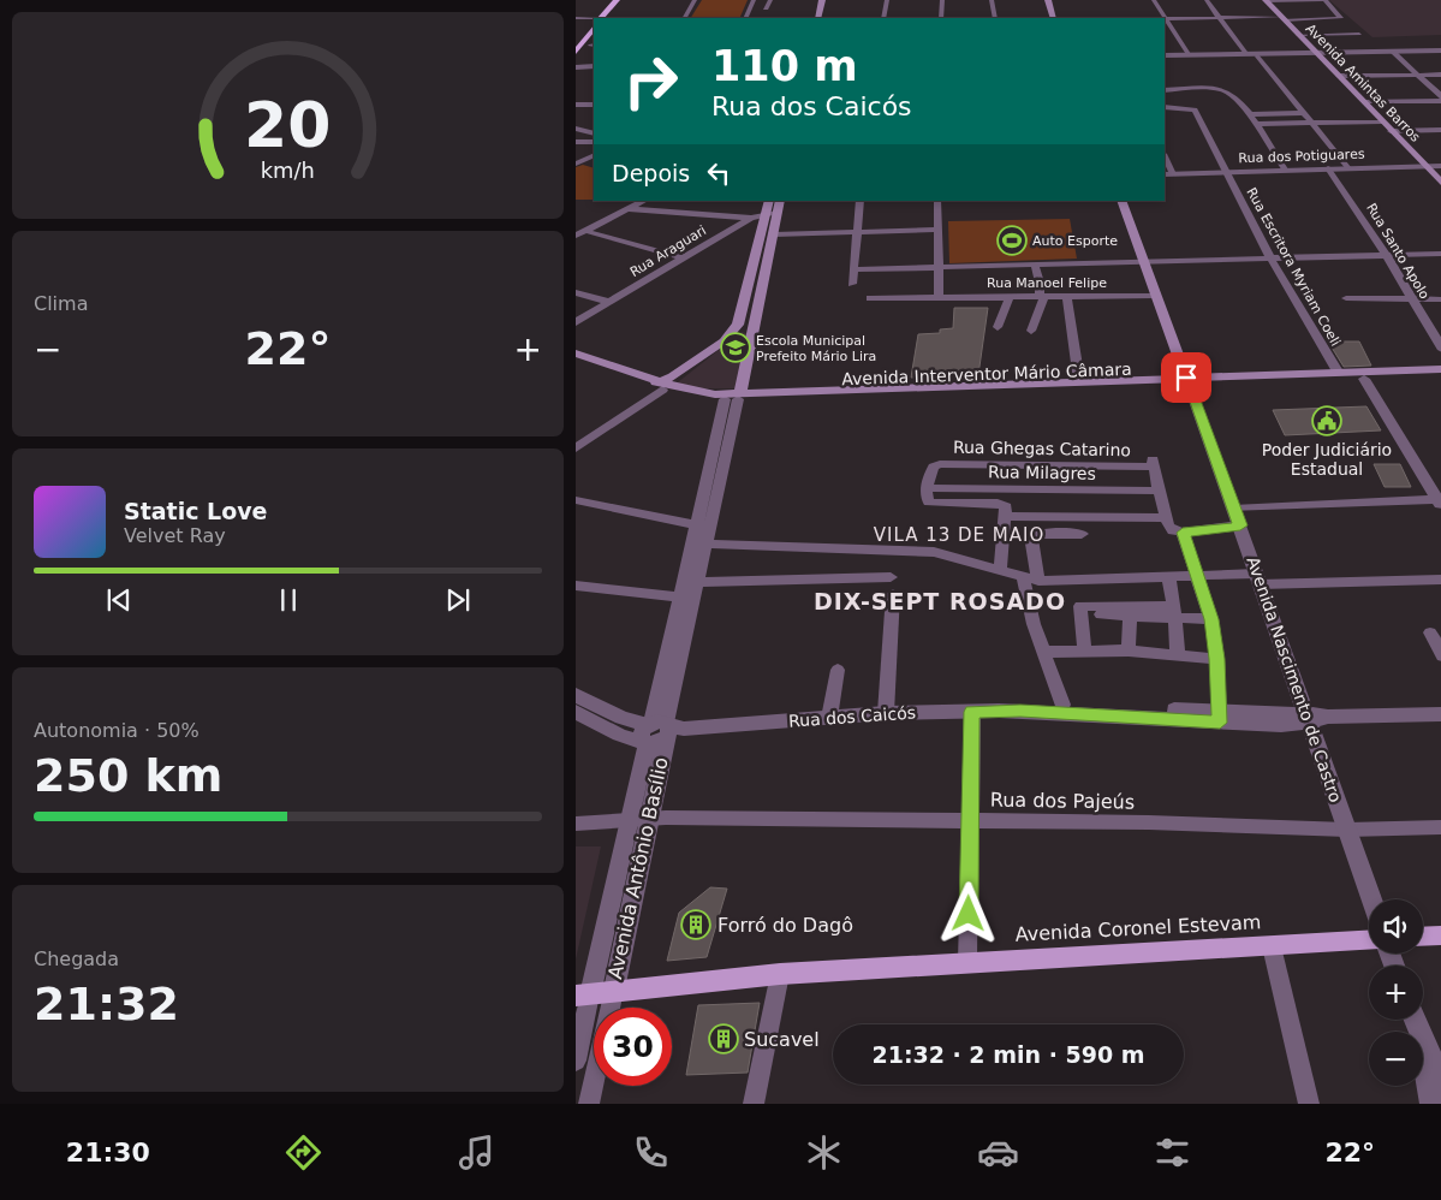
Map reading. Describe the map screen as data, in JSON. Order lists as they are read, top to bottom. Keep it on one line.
{"streets":{"main road":["Avenida Amintas Barros","Avenida Interventor Mário Câmara","Avenida Nascimento de Castro","Avenida Antônio Basílio","Avenida Coronel Estevam"],"street":["Rua dos Potiguares","Rua Araguari","Rua Santo Apolo","Rua Escritora Myriam Coeli","Rua Manoel Felipe","Rua Ghegas Catarino","Rua Milagres","Rua dos Caicós","Rua dos Pajeús"]},"crossings":[["Avenida Amintas Barros","Rua dos Potiguares"],["Rua dos Potiguares","Rua Santo Apolo"],["Rua dos Potiguares","Rua Escritora Myriam Coeli"],["Rua Araguari","Avenida Antônio Basílio"],["Rua Escritora Myriam Coeli","Avenida Interventor Mário Câmara"],["Rua Manoel Felipe","Avenida Nascimento de Castro"],["Avenida Interventor Mário Câmara","Avenida Nascimento de Castro"],["Avenida Interventor Mário Câmara","Avenida Antônio Basílio"],["Rua Ghegas Catarino","Rua Milagres"],["Avenida Nascimento de Castro","Rua dos Caicós"],["Avenida Nascimento de Castro","Rua dos Pajeús"],["Rua dos Caicós","Avenida Antônio Basílio"],["Rua dos Pajeús","Avenida Antônio Basílio"],["Avenida Antônio Basílio","Avenida Coronel Estevam"]],"districts":["VILA 13 DE MAIO","DIX-SEPT ROSADO"],"places":{"sports":["Auto Esporte"],"school or university":["Escola Municipal Prefeito Mário Lira"],"public building":["Poder Judiciário Estadual"],"building":["Forró do Dagô","Sucavel"]},"page":{"turn":["110 m","Rua dos Caicós"],"then":"Depois","tile":["Clima",["Autonomia · 50%","250 km"],["Chegada","21:32"]],"heat":["−","22°","+"],"song":["Static Love","Velvet Ray"],"map_buttons":["+","−"],"limit":"30","trip":"21:32 · 2 min · 590 m","tabs":["21:30","22°"],"gauge":["20","km/h"]}}
